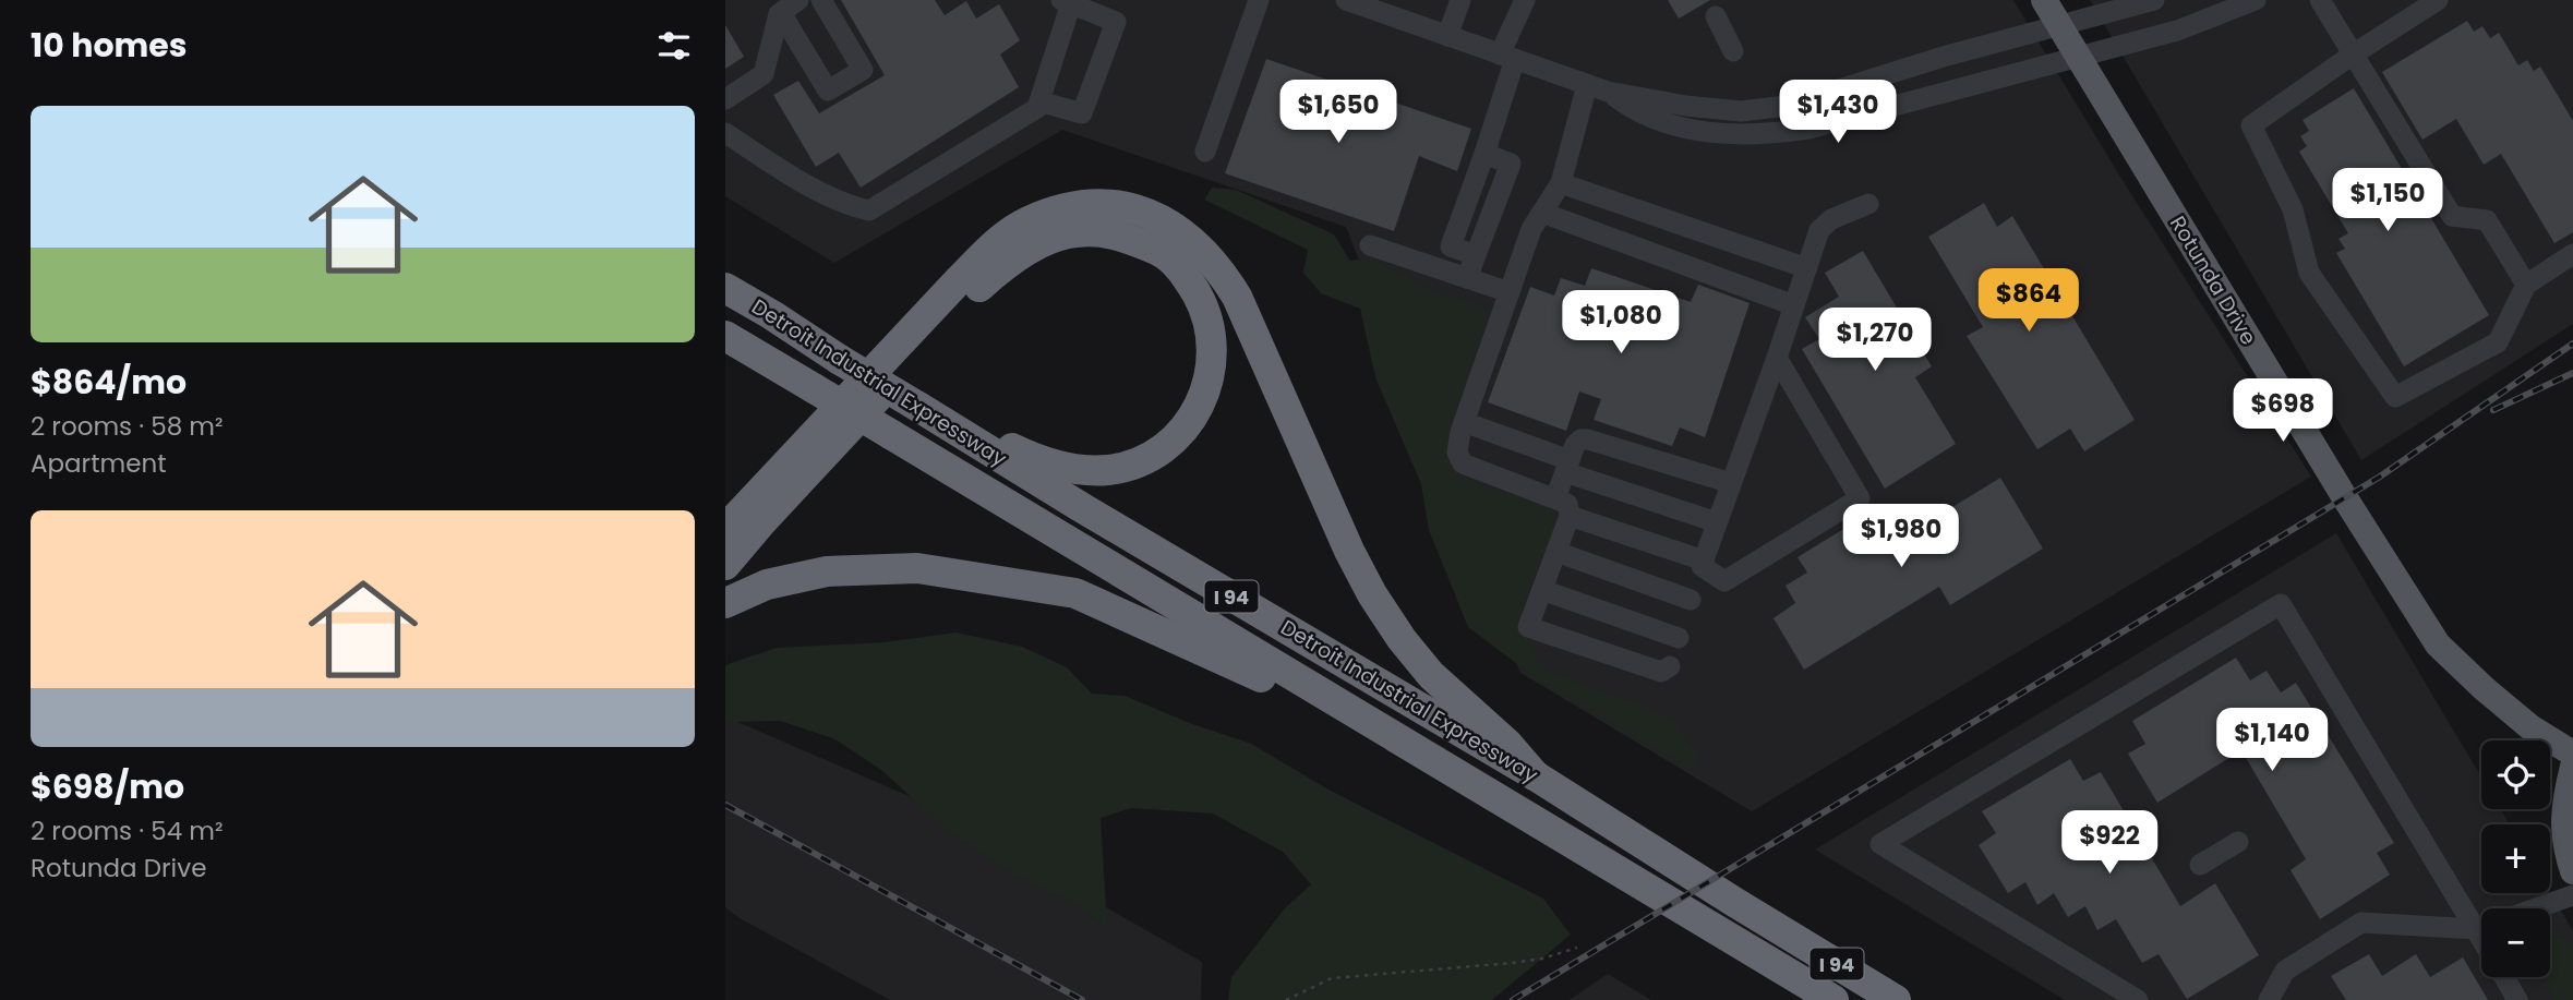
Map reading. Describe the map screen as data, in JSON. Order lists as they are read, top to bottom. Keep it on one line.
{"streets":{"highway":["Detroit Industrial Expressway","I 94"],"main road":["Rotunda Drive"]},"page":{"heading":"10 homes","price":["$1,650","$1,430","$1,150","$864","$1,080","$1,270","$698","$1,980","$1,140","$922"],"list":[{"name":"$864/mo","note":"2 rooms · 58 m² · Apartment"},{"name":"$698/mo","note":"2 rooms · 54 m² · Rotunda Drive"}],"map_buttons":["+","−"]}}
